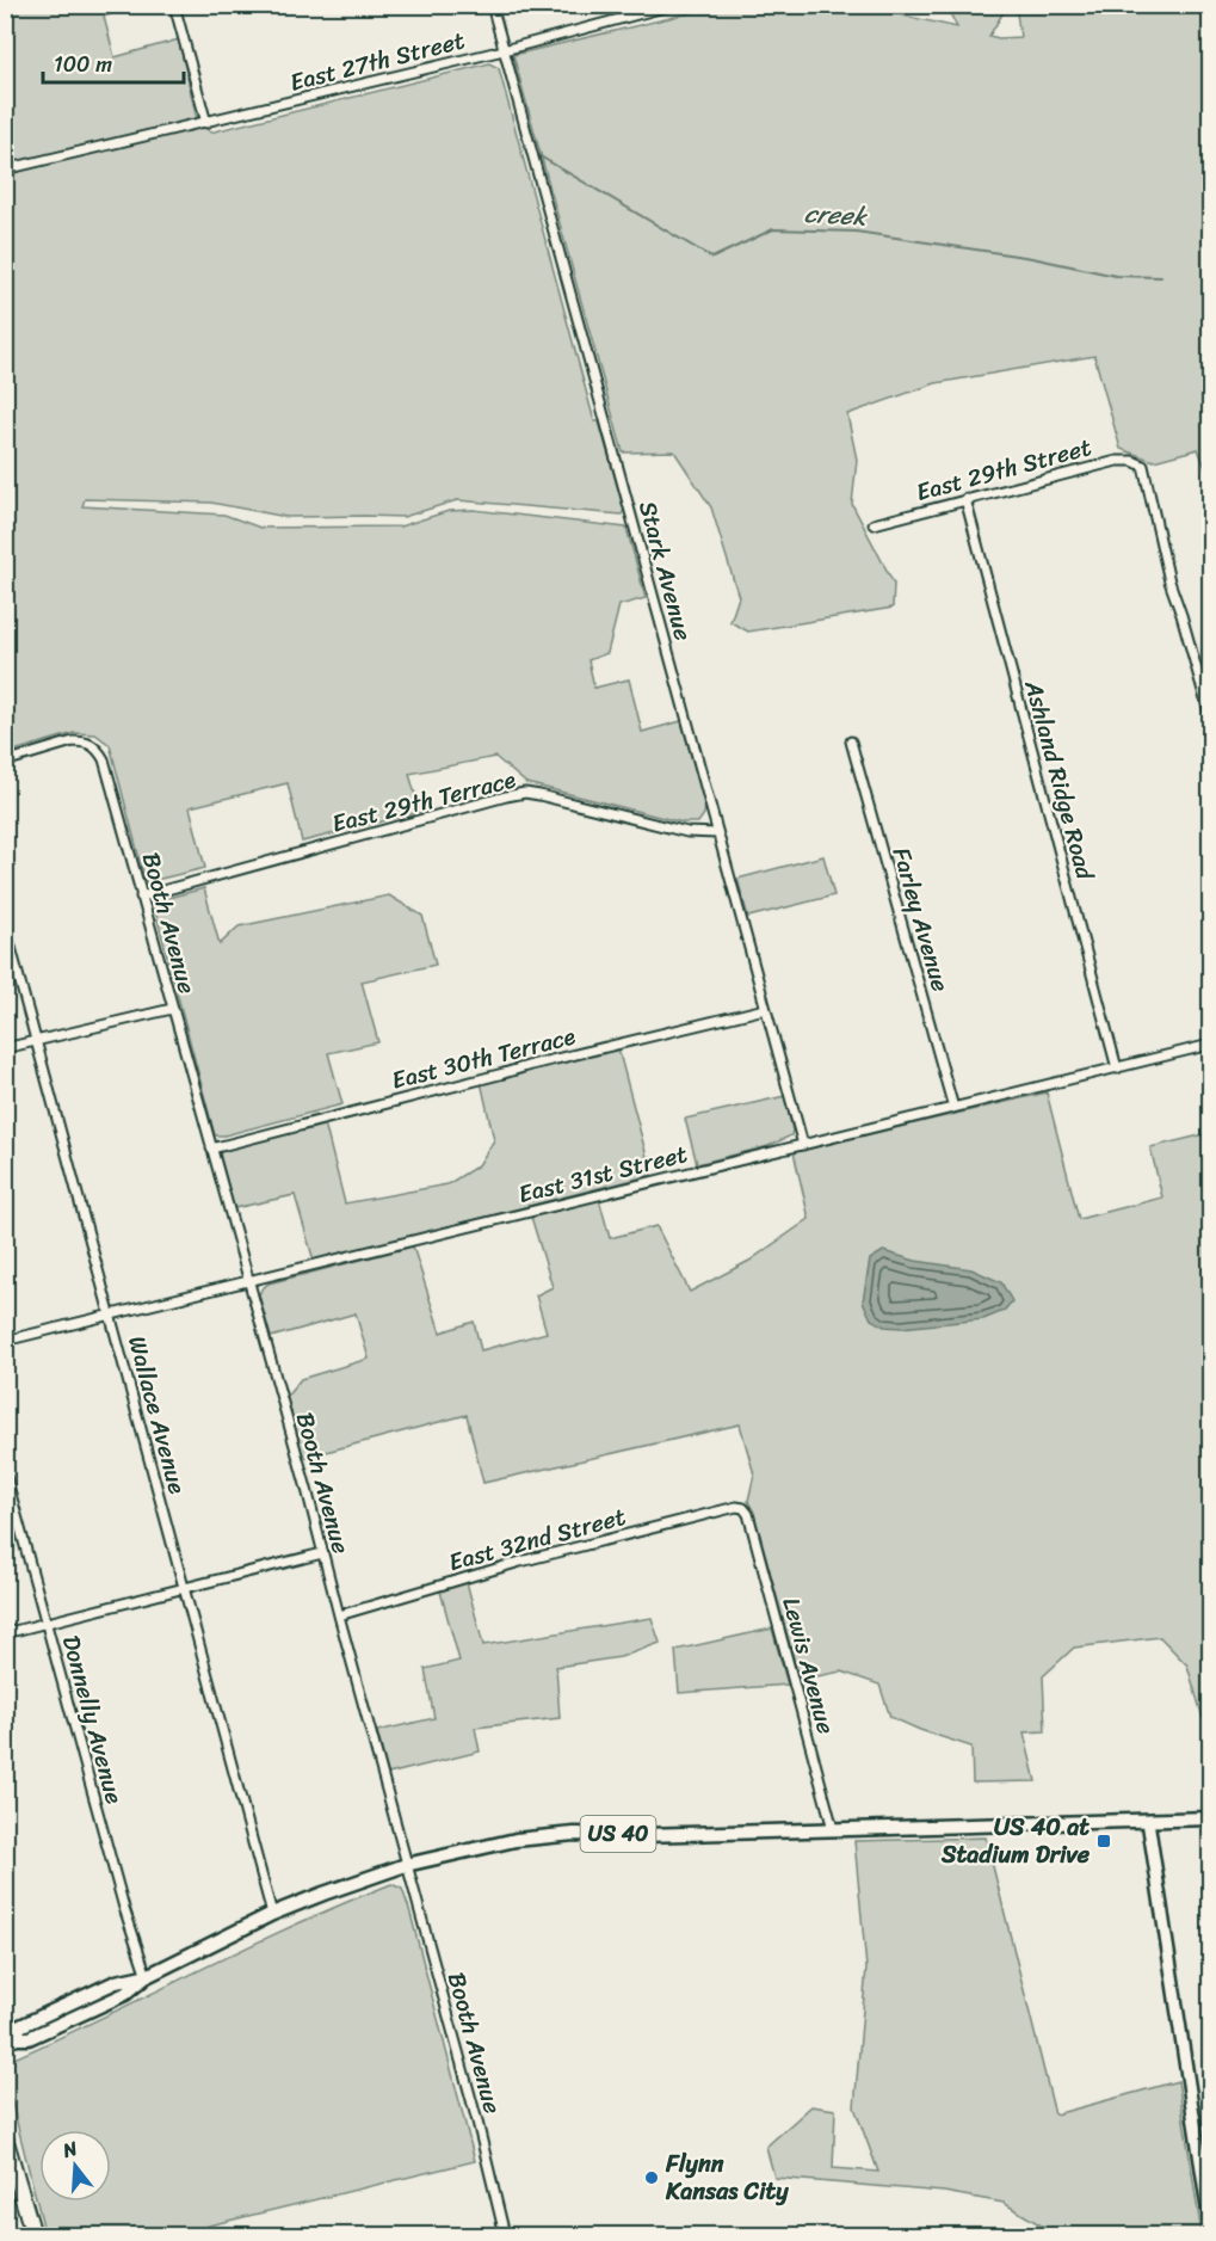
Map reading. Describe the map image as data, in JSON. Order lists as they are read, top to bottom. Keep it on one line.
{"streets":{"main road":["US 40"],"street":["East 27th Street","East 29th Street","Stark Avenue","Ashland Ridge Road","East 29th Terrace","Farley Avenue","Booth Avenue","East 30th Terrace","East 31st Street","Wallace Avenue","East 32nd Street","Lewis Avenue","Donnelly Avenue"]},"crossings":[["East 27th Street","Stark Avenue"],["East 29th Street","Ashland Ridge Road"],["Stark Avenue","East 29th Terrace"],["Stark Avenue","East 30th Terrace"],["Stark Avenue","East 31st Street"],["Ashland Ridge Road","East 31st Street"],["East 29th Terrace","Booth Avenue"],["Farley Avenue","East 31st Street"],["Booth Avenue","East 30th Terrace"],["Booth Avenue","East 31st Street"],["Booth Avenue","East 32nd Street"],["Booth Avenue","US 40"],["East 31st Street","Wallace Avenue"],["Wallace Avenue","US 40"],["East 32nd Street","Lewis Avenue"],["Lewis Avenue","US 40"],["Donnelly Avenue","US 40"]],"water":["creek"],"places":{"transit":["US 40 at Stadium Drive"],"other":["Flynn Kansas City"]},"scale_bar":"100 m","north":"top"}
